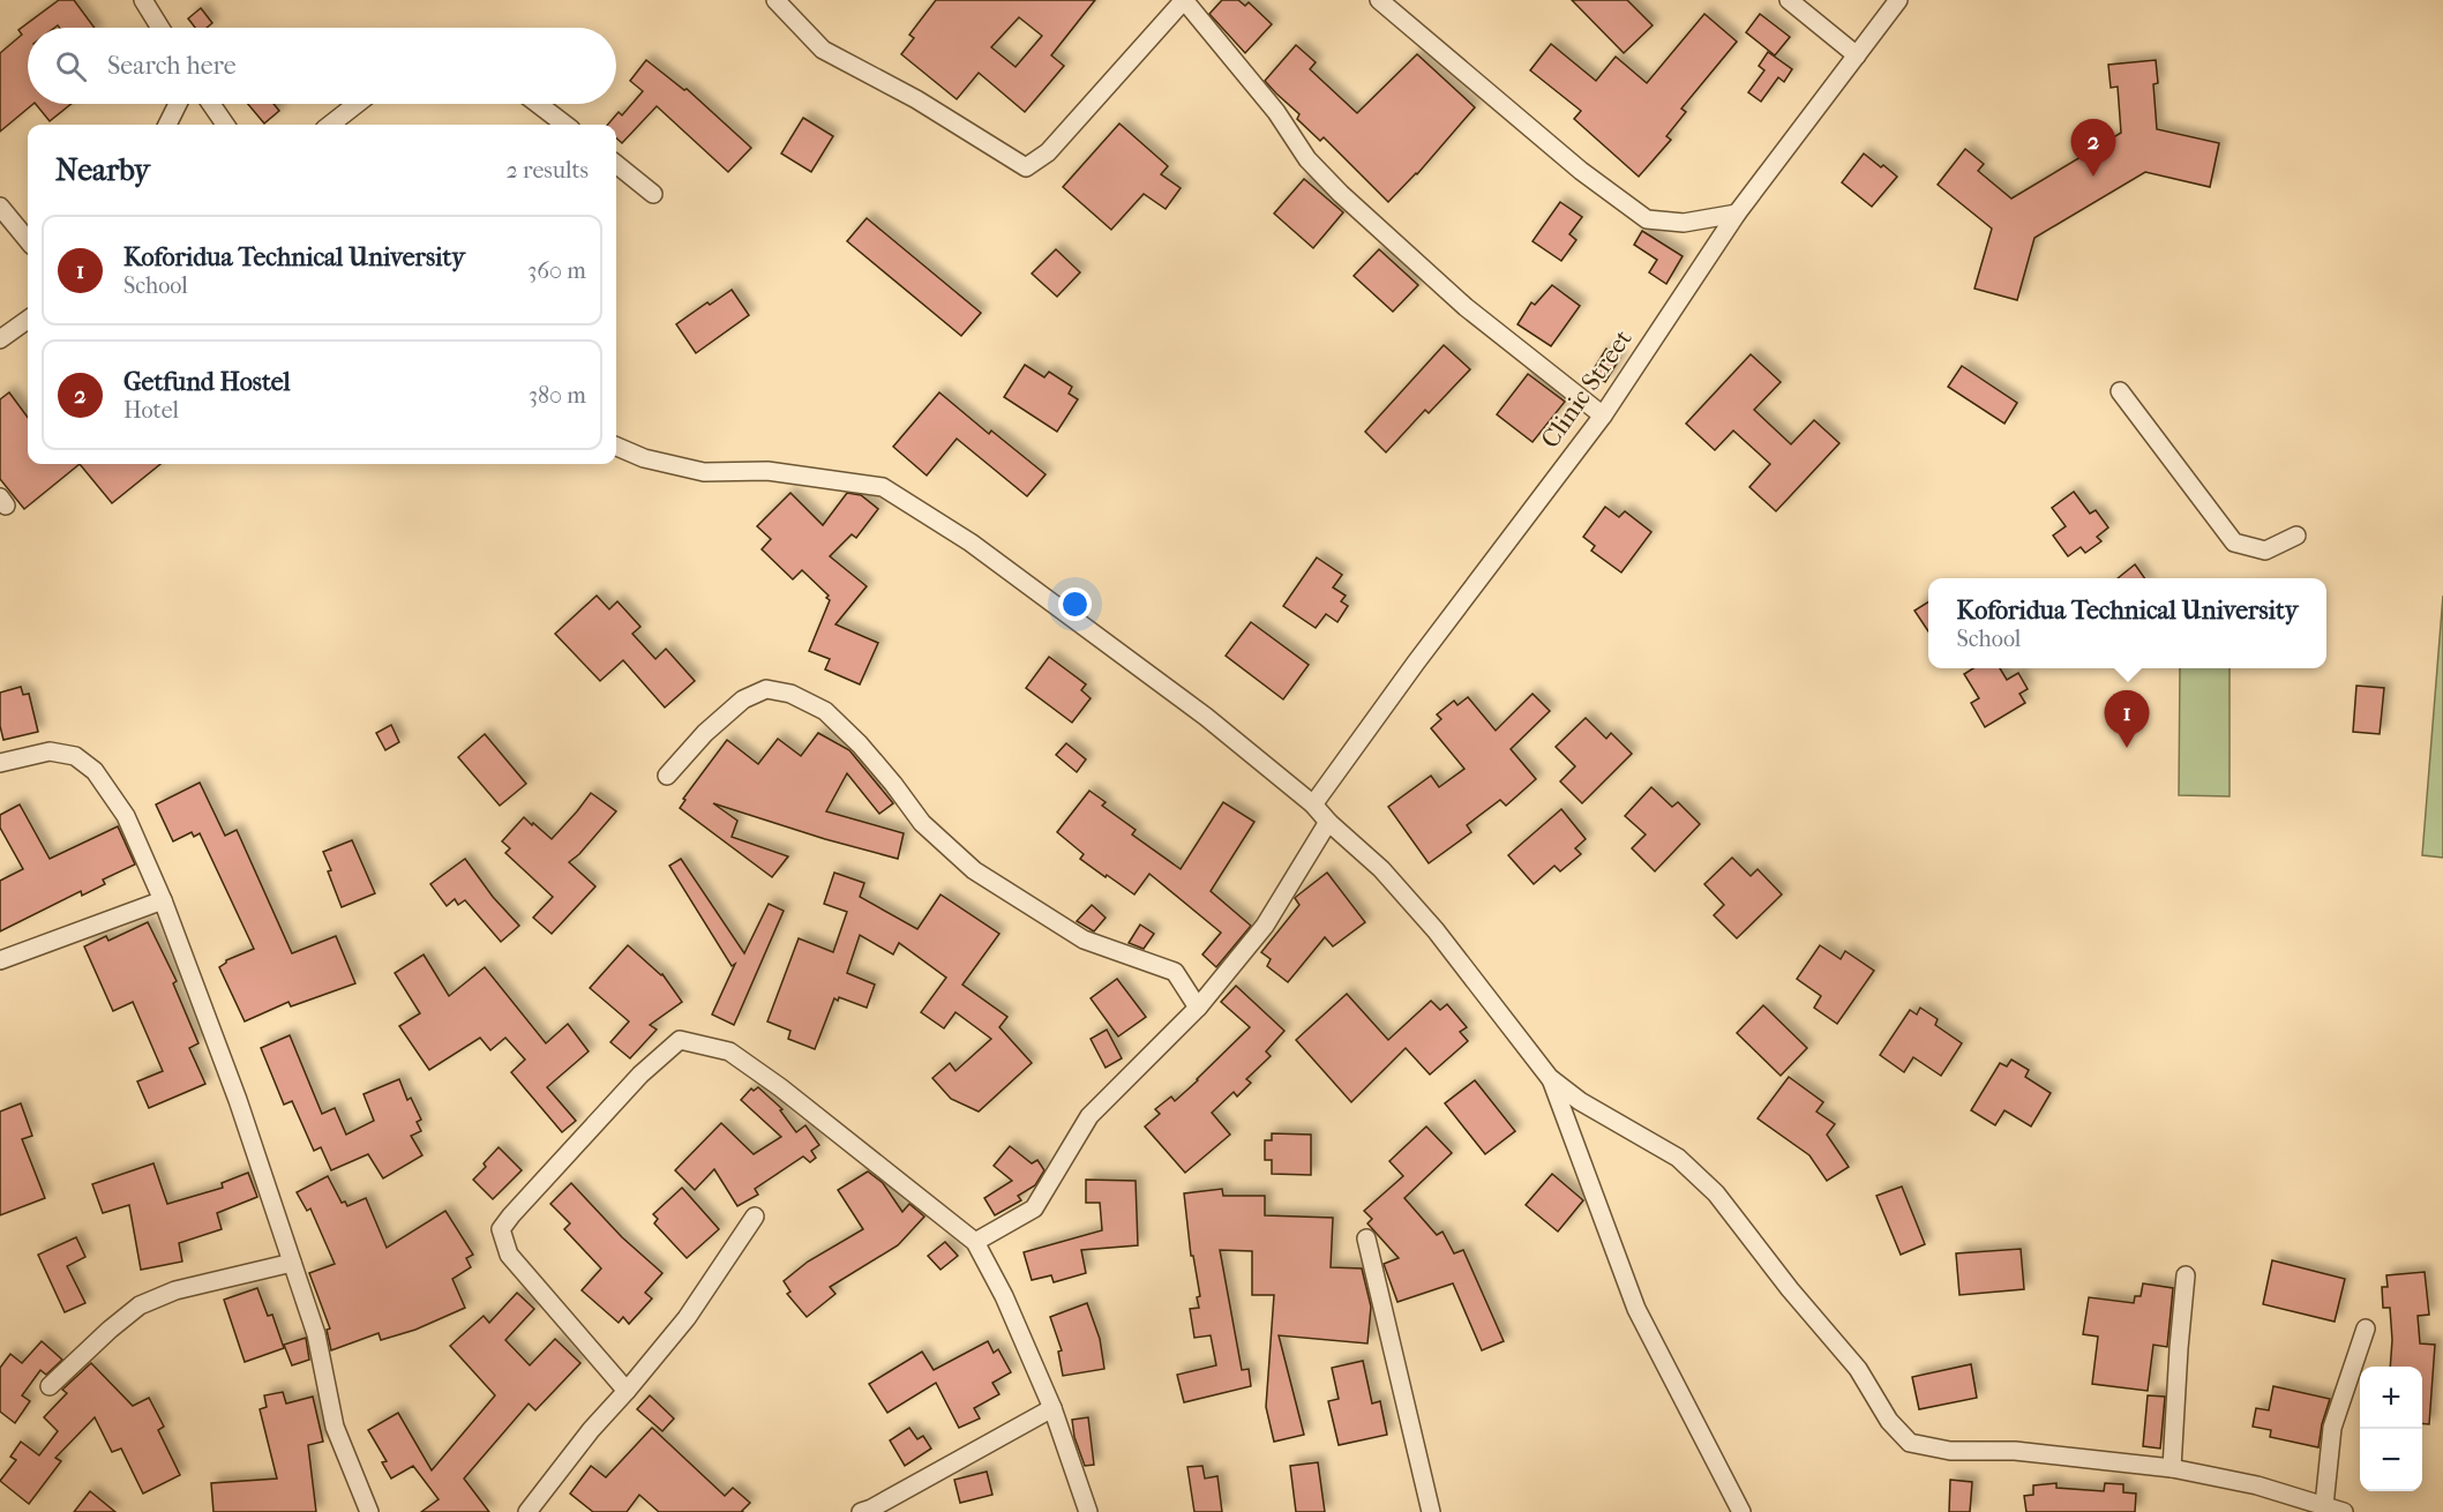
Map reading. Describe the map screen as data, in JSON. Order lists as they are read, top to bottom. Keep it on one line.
{"streets":{"street":["Clinic Street"]},"page":{"search":"Search here","pins":["2","1"],"heading":["Nearby","2 results"],"list":[{"mark":"1","name":"Koforidua Technical University","note":"School","value":"360 m"},{"mark":"2","name":"Getfund Hostel","note":"Hotel","value":"380 m"}],"popup":["Koforidua Technical University","School"],"map_buttons":["+","−"]}}
